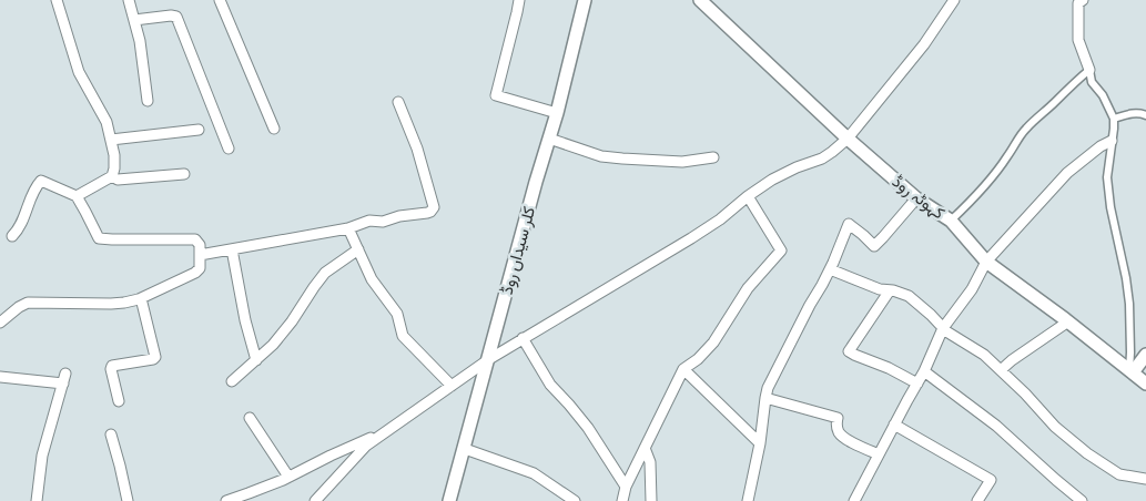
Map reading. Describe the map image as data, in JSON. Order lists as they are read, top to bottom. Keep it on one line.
{"streets":{"main road":["کہوٹہ روڈ","کلر سیداں روڈ"]}}
